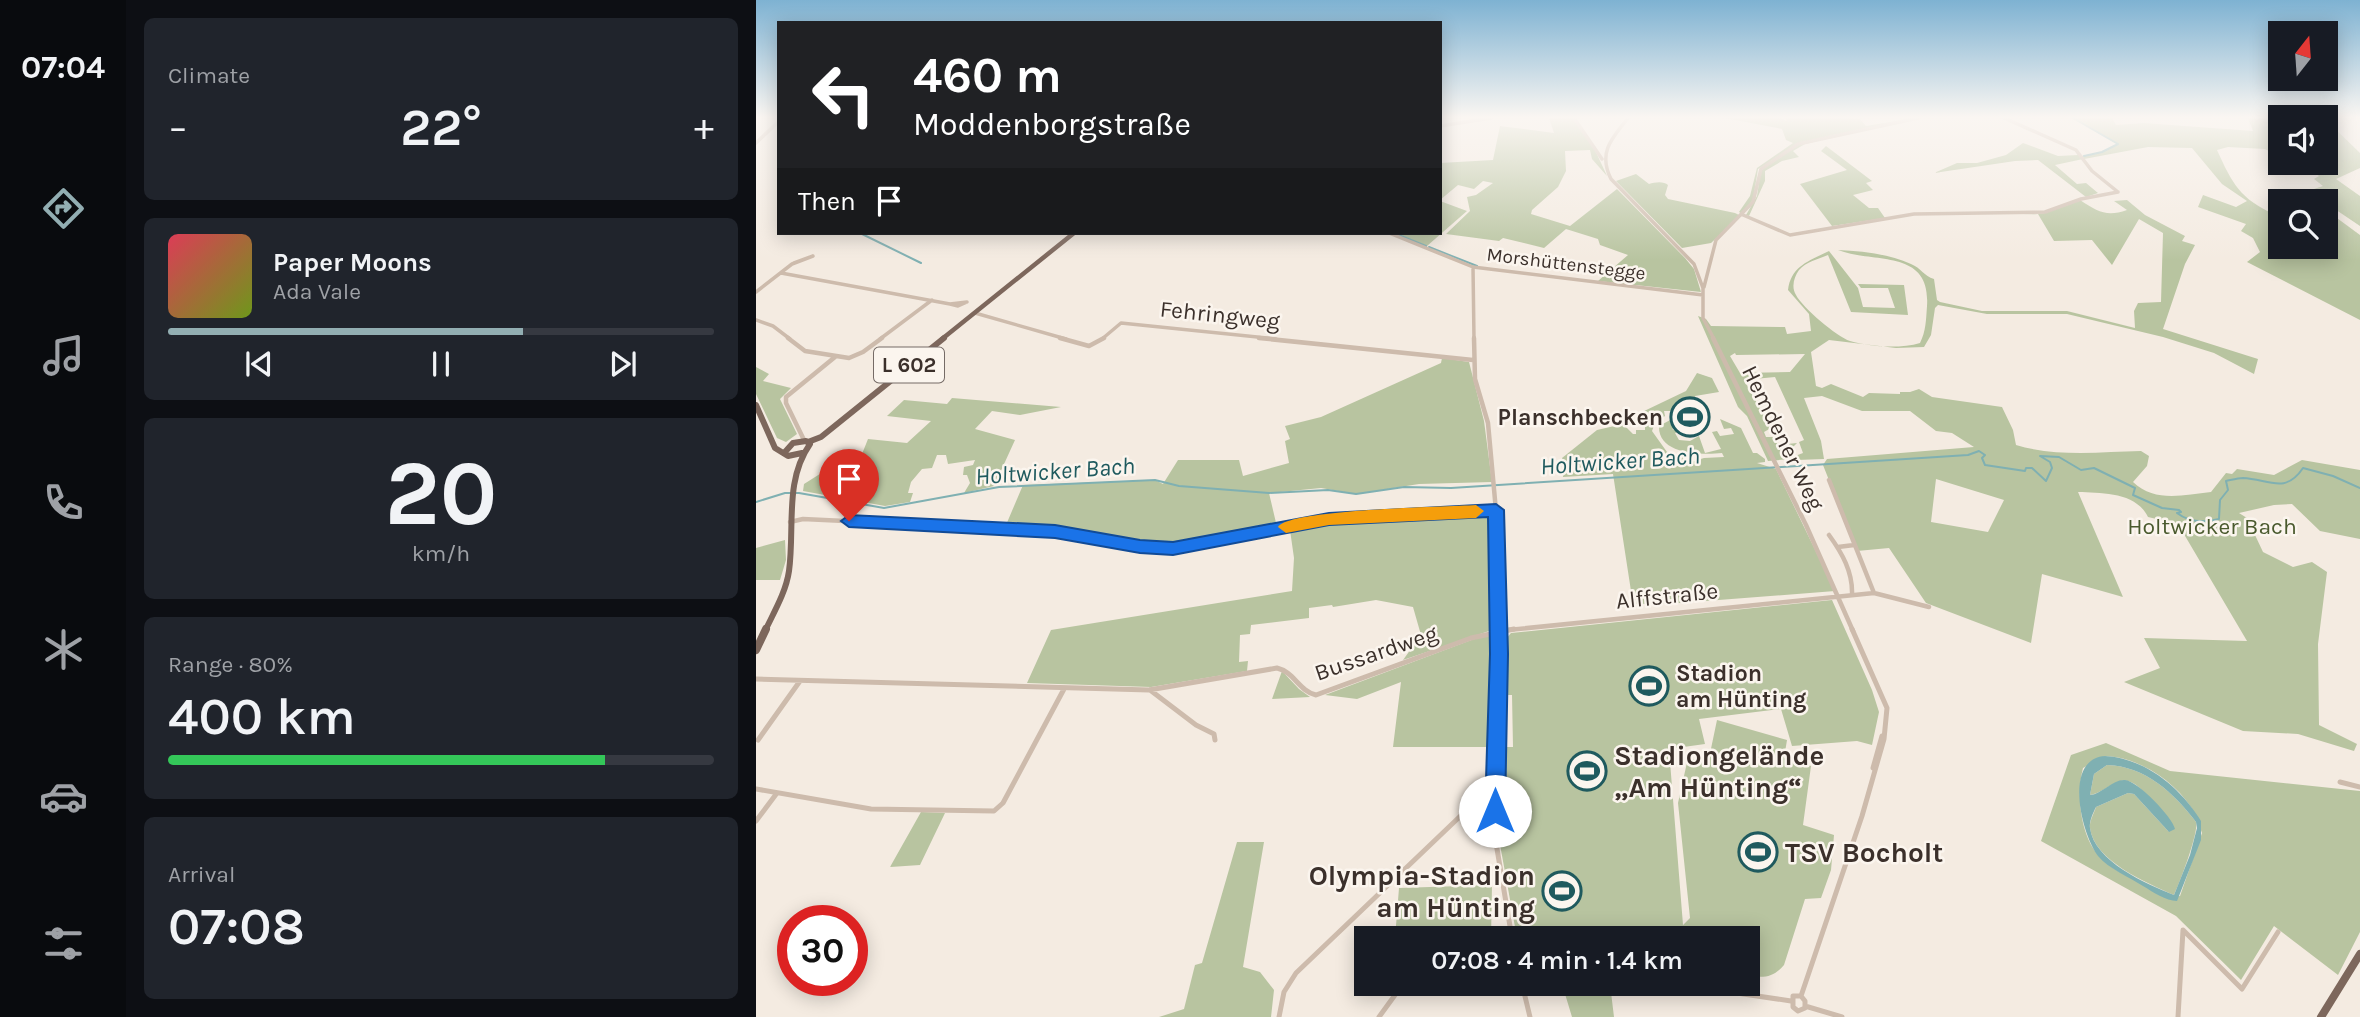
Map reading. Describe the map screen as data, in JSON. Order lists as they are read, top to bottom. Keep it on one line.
{"streets":{"main road":["L 602"],"street":["Morshüttenstegge","Fehringweg","Hemdener Weg","Alffstraße","Bussardweg"]},"crossings":[["Morshüttenstegge","Hemdener Weg"],["Fehringweg","L 602"],["Hemdener Weg","Alffstraße"],["Alffstraße","Bussardweg"]],"water":["Holtwicker Bach"],"parks":["Holtwicker Bach"],"places":{"sports":["Planschbecken","Stadion am Hünting","Stadiongelände „Am Hünting“","TSV Bocholt","Olympia-Stadion am Hünting"]},"north":"top","page":{"tabs":"07:04","tile":["Climate",["20","km/h"],["Range · 80%","400 km"],["Arrival","07:08"]],"turn":["460 m","Moddenborgstraße"],"heat":["−","22°","+"],"then":"Then","song":["Paper Moons","Ada Vale"],"limit":"30","trip":"07:08 · 4 min · 1.4 km"}}
